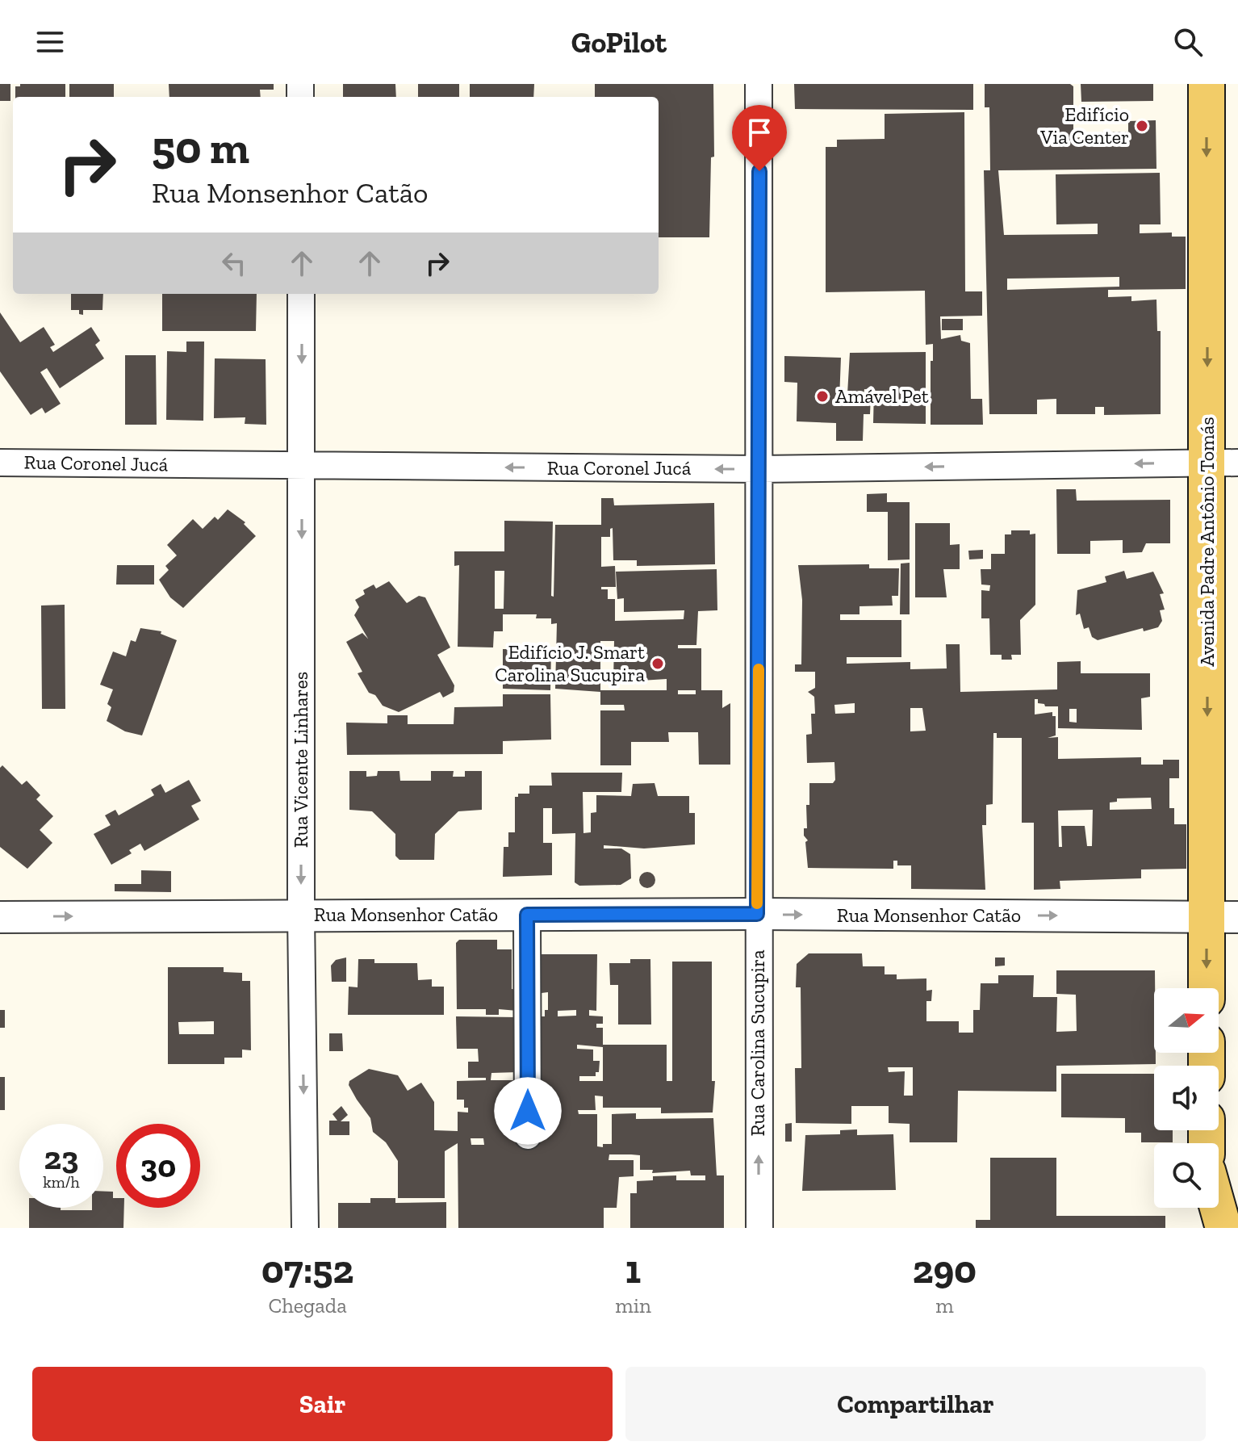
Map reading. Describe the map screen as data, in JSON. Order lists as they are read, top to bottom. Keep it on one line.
{"streets":{"main road":["Avenida Padre Antônio Tomás"],"street":["Rua Coronel Jucá","Rua Vicente Linhares","Rua Monsenhor Catão","Rua Carolina Sucupira"]},"crossings":[["Rua Coronel Jucá","Avenida Padre Antônio Tomás"],["Rua Coronel Jucá","Rua Vicente Linhares"],["Rua Coronel Jucá","Rua Carolina Sucupira"],["Avenida Padre Antônio Tomás","Rua Monsenhor Catão"],["Rua Vicente Linhares","Rua Monsenhor Catão"],["Rua Monsenhor Catão","Rua Carolina Sucupira"]],"one_way":["Rua Coronel Jucá","Avenida Padre Antônio Tomás","Rua Vicente Linhares","Rua Monsenhor Catão"],"places":["Edifício Via Center","Amável Pet","Edifício J. Smart Carolina Sucupira"],"north":"right","page":{"header":"GoPilot","turn":["50 m","Rua Monsenhor Catão"],"speed":"23 km/h","limit":"30","eta":["07:52","Chegada","1","min","290","m"],"buttons":["Sair","Compartilhar"]}}
